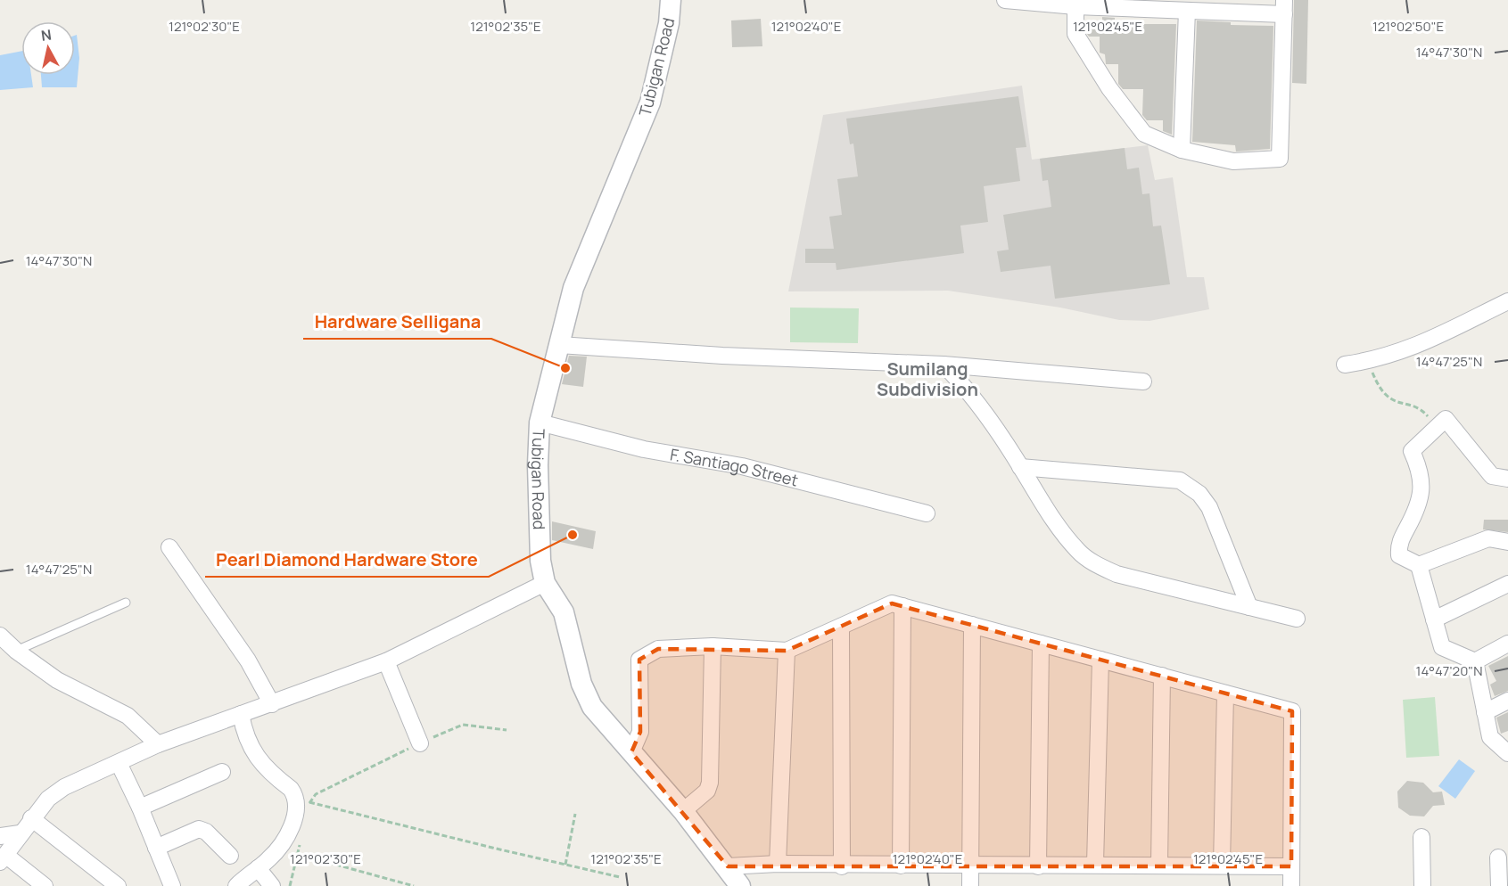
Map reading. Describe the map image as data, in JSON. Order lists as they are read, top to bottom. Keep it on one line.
{"streets":{"street":["Tubigan Road","F. Santiago Street"]},"crossings":[["Tubigan Road","F. Santiago Street"]],"districts":["Sumilang Subdivision"],"places":["Hardware Selligana","Pearl Diamond Hardware Store"],"north":"top","coordinates":["121°02'30\"E","121°02'35\"E","121°02'40\"E","121°02'45\"E","121°02'50\"E","14°47'30\"N","14°47'25\"N","14°47'20\"N"]}
